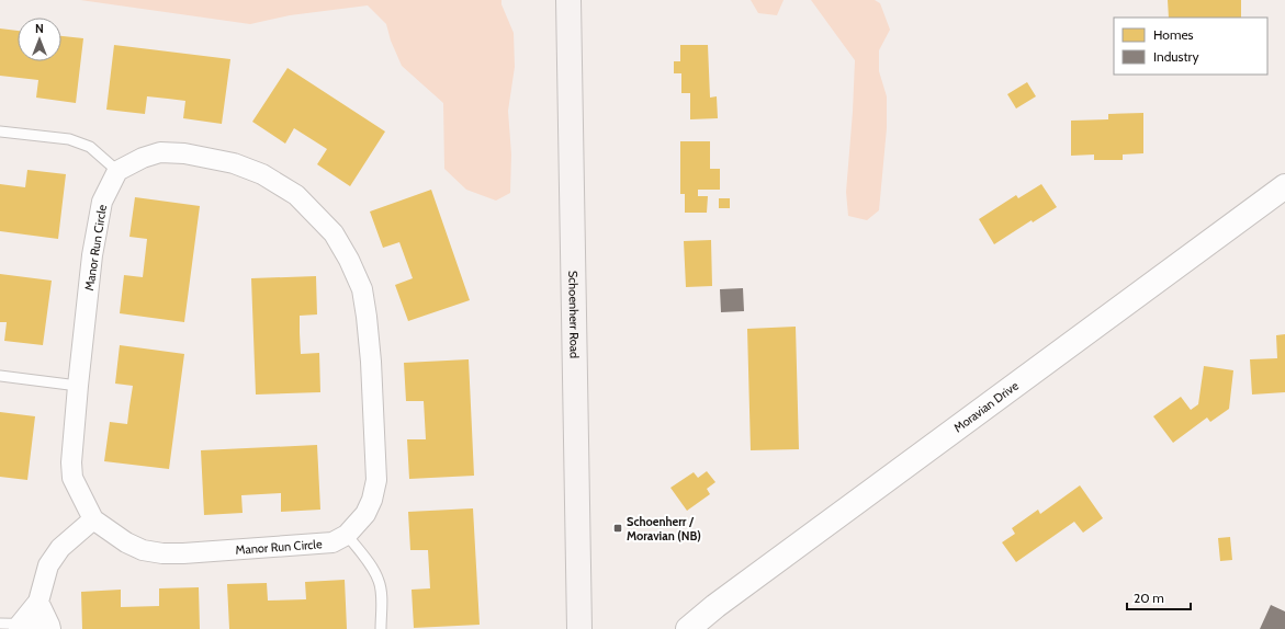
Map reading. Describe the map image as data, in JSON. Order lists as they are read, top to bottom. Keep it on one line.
{"streets":{"main road":["Schoenherr Road"],"street":["Manor Run Circle","Moravian Drive"]},"places":{"transit":["Schoenherr / Moravian (NB)"]},"legend":["Homes","Industry"],"scale_bar":"20 m","north":"top"}
